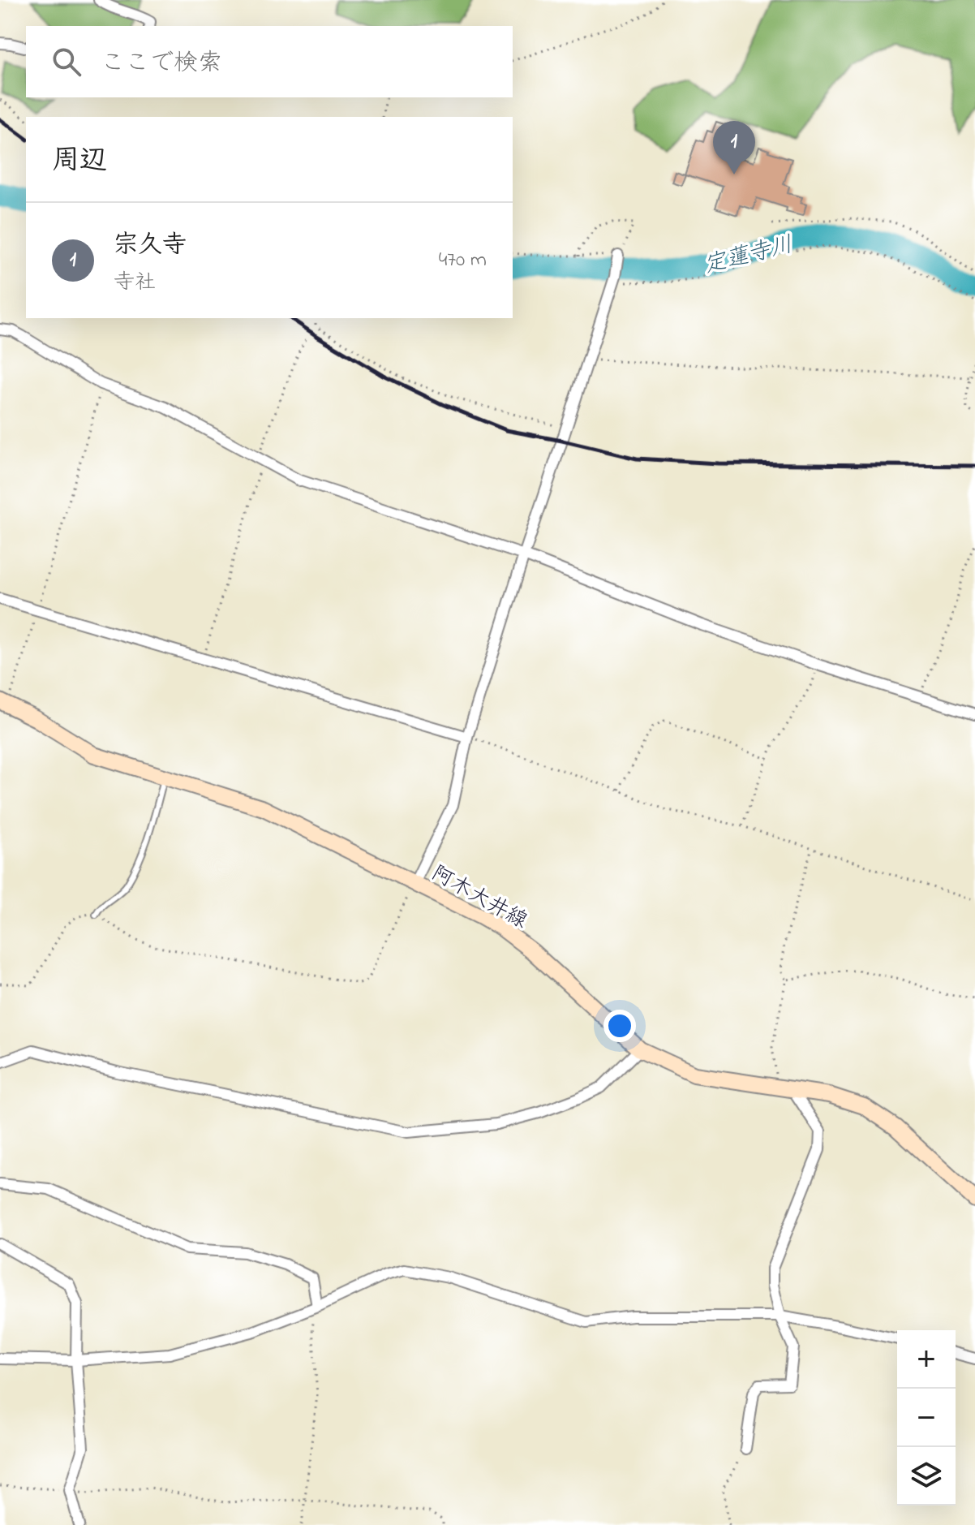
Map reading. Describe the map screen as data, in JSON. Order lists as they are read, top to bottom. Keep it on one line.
{"streets":{"main road":["阿木大井線"]},"water":["定蓮寺川"],"page":{"search":"ここで検索","heading":"周辺","pins":"1","list":[{"mark":"1","name":"宗久寺","note":"寺社","value":"470 m"}],"map_buttons":["+","−"]}}
